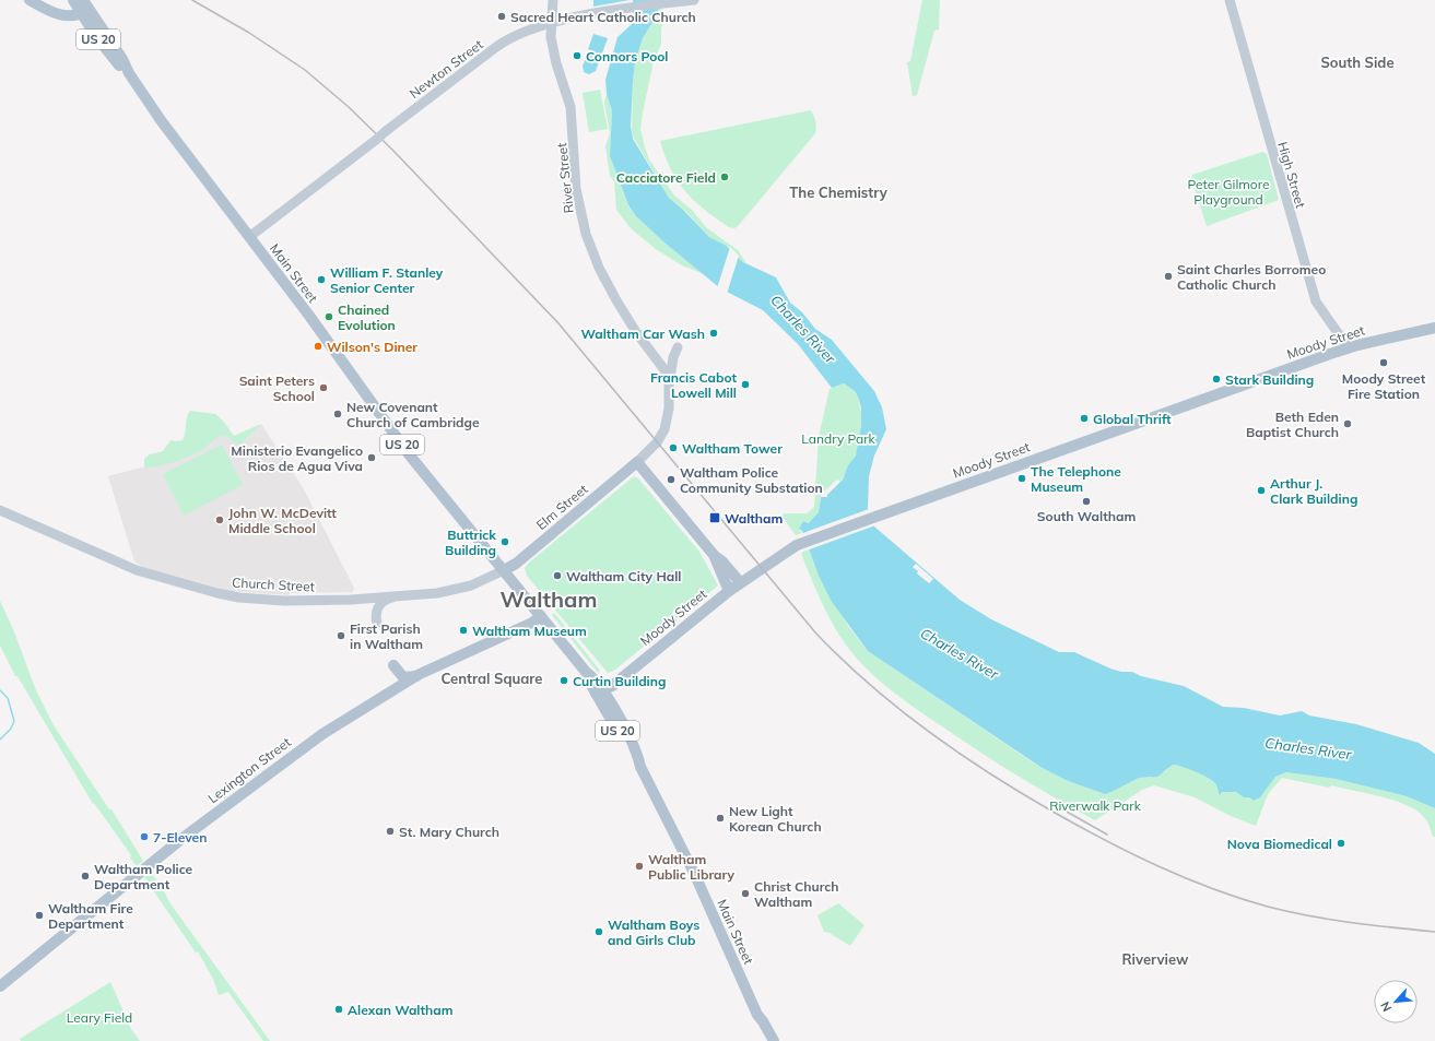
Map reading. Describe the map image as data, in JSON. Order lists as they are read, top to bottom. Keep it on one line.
{"streets":{"main road":["US 20","Newton Street","High Street","River Street","Main Street","Moody Street","Elm Street","Church Street","Lexington Street"]},"crossings":[["Newton Street","River Street"],["Newton Street","Main Street"],["High Street","Moody Street"],["River Street","Elm Street"],["Main Street","Moody Street"],["Main Street","Elm Street"],["Main Street","Church Street"],["Main Street","Lexington Street"],["Elm Street","Church Street"]],"districts":["South Side","The Chemistry","Waltham","Central Square","Riverview"],"water":["Charles River"],"parks":["Peter Gilmore Playground","Landry Park","Riverwalk Park","Leary Field"],"places":{"other":["Sacred Heart Catholic Church","Connors Pool","Cacciatore Field","Saint Charles Borromeo Catholic Church","William F. Stanley Senior Center","Chained Evolution","Waltham Car Wash","Wilson's Diner","Moody Street Fire Station","Stark Building","Francis Cabot Lowell Mill","Saint Peters School","New Covenant Church of Cambridge","Global Thrift","Beth Eden Baptist Church","Waltham Tower","Ministerio Evangelico Rios de Agua Viva","The Telephone Museum","Waltham Police Community Substation","Arthur J. Clark Building","South Waltham","John W. McDevitt Middle School","Buttrick Building","Waltham City Hall","Waltham Museum","First Parish in Waltham","Curtin Building","New Light Korean Church","St. Mary Church","7-Eleven","Nova Biomedical","Waltham Public Library","Waltham Police Department","Christ Church Waltham","Waltham Fire Department","Waltham Boys and Girls Club","Alexan Waltham"],"transit":["Waltham"]},"north":"bottom left"}
